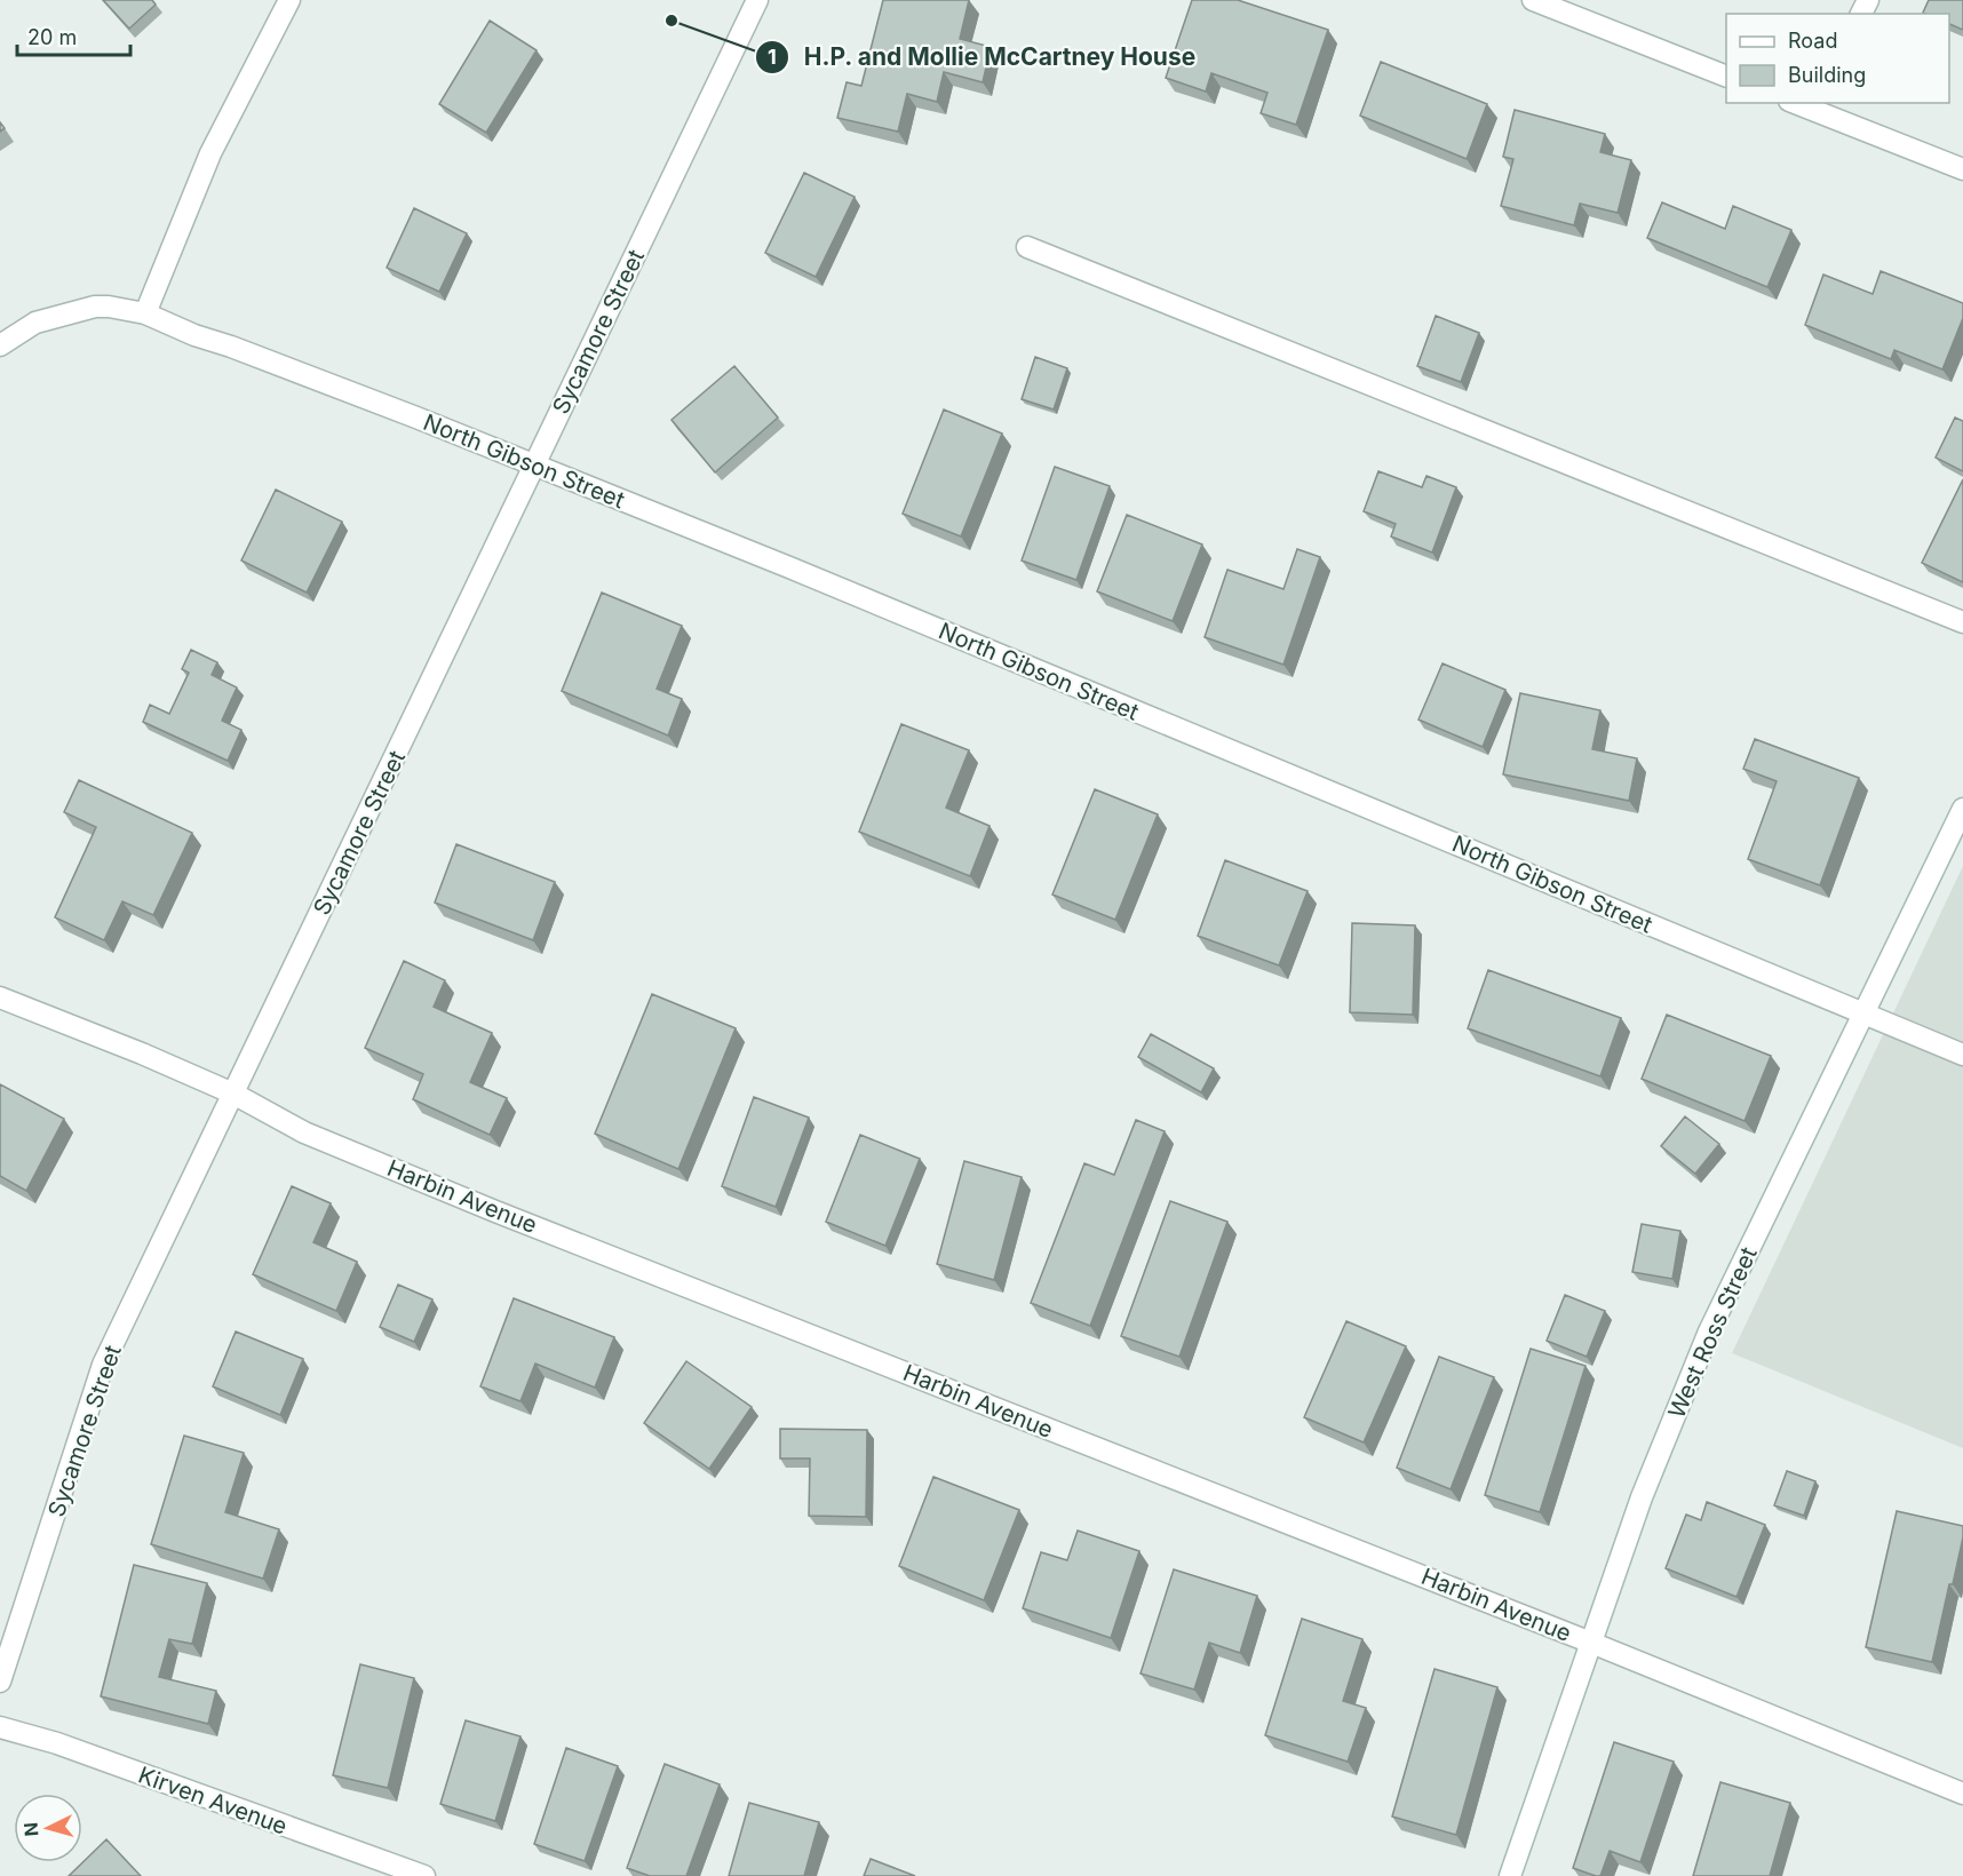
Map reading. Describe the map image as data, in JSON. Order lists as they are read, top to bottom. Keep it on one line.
{"streets":{"street":["Sycamore Street","North Gibson Street","Harbin Avenue","West Ross Street","Kirven Avenue"]},"crossings":[["Sycamore Street","North Gibson Street"],["Sycamore Street","Harbin Avenue"],["North Gibson Street","West Ross Street"],["Harbin Avenue","West Ross Street"]],"places":["H.P. and Mollie McCartney House"],"legend":["Road","Building"],"scale_bar":"20 m","north":"left"}
